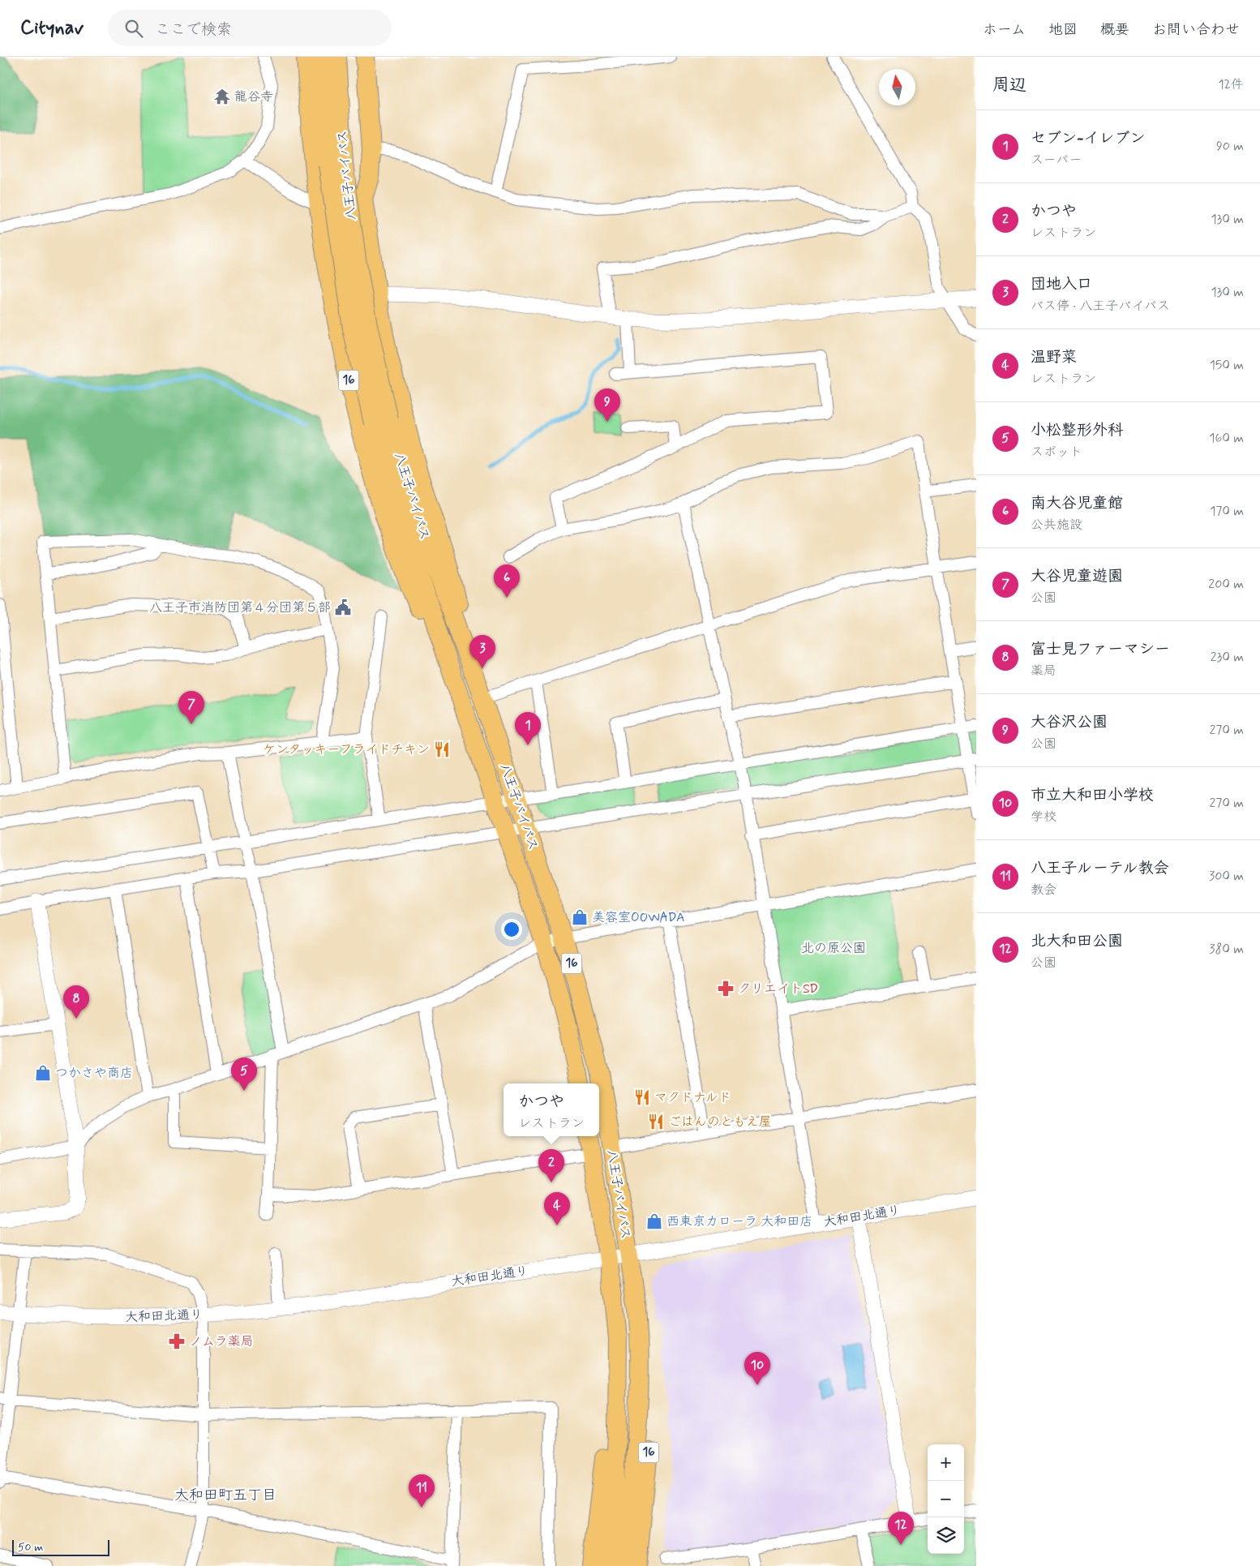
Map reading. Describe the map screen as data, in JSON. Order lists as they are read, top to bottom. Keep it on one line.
{"streets":{"highway":["八王子バイパス","16"],"street":["大和田北通り"]},"crossings":[["八王子バイパス","16"],["八王子バイパス","大和田北通り"]],"districts":["大和田町五丁目"],"parks":["北の原公園"],"places":{"temple":["龍谷寺"],"public building":["八王子市消防団第４分団第５部"],"restaurant":["ケンタッキーフライドチキン","マクドナルド","ごはんのともえ屋"],"shop":["美容室OOWADA","つかさや商店","西東京カローラ 大和田店"],"pharmacy":["クリエイトSD","ノムラ薬局"]},"scale_bar":"50 m","north":"top","page":{"header":"Citynav","search":"ここで検索","nav":["ホーム","地図","概要","お問い合わせ"],"heading":["周辺","12件"],"list":[{"mark":"1","name":"セブン-イレブン","note":"スーパー","value":"90 m"},{"mark":"2","name":"かつや","note":"レストラン","value":"130 m"},{"mark":"3","name":"団地入口","note":"バス停 · 八王子バイパス","value":"130 m"},{"mark":"4","name":"温野菜","note":"レストラン","value":"150 m"},{"mark":"5","name":"小松整形外科","note":"スポット","value":"160 m"},{"mark":"6","name":"南大谷児童館","note":"公共施設","value":"170 m"},{"mark":"7","name":"大谷児童遊園","note":"公園","value":"200 m"},{"mark":"8","name":"富士見ファーマシー","note":"薬局","value":"230 m"},{"mark":"9","name":"大谷沢公園","note":"公園","value":"270 m"},{"mark":"10","name":"市立大和田小学校","note":"学校","value":"270 m"},{"mark":"11","name":"八王子ルーテル教会","note":"教会","value":"300 m"},{"mark":"12","name":"北大和田公園","note":"公園","value":"380 m"}],"pins":["9","6","3","7","1","8","5","2","4","10","11","12"],"popup":["かつや","レストラン"],"map_buttons":["+","−"],"scale":"50 m"}}
